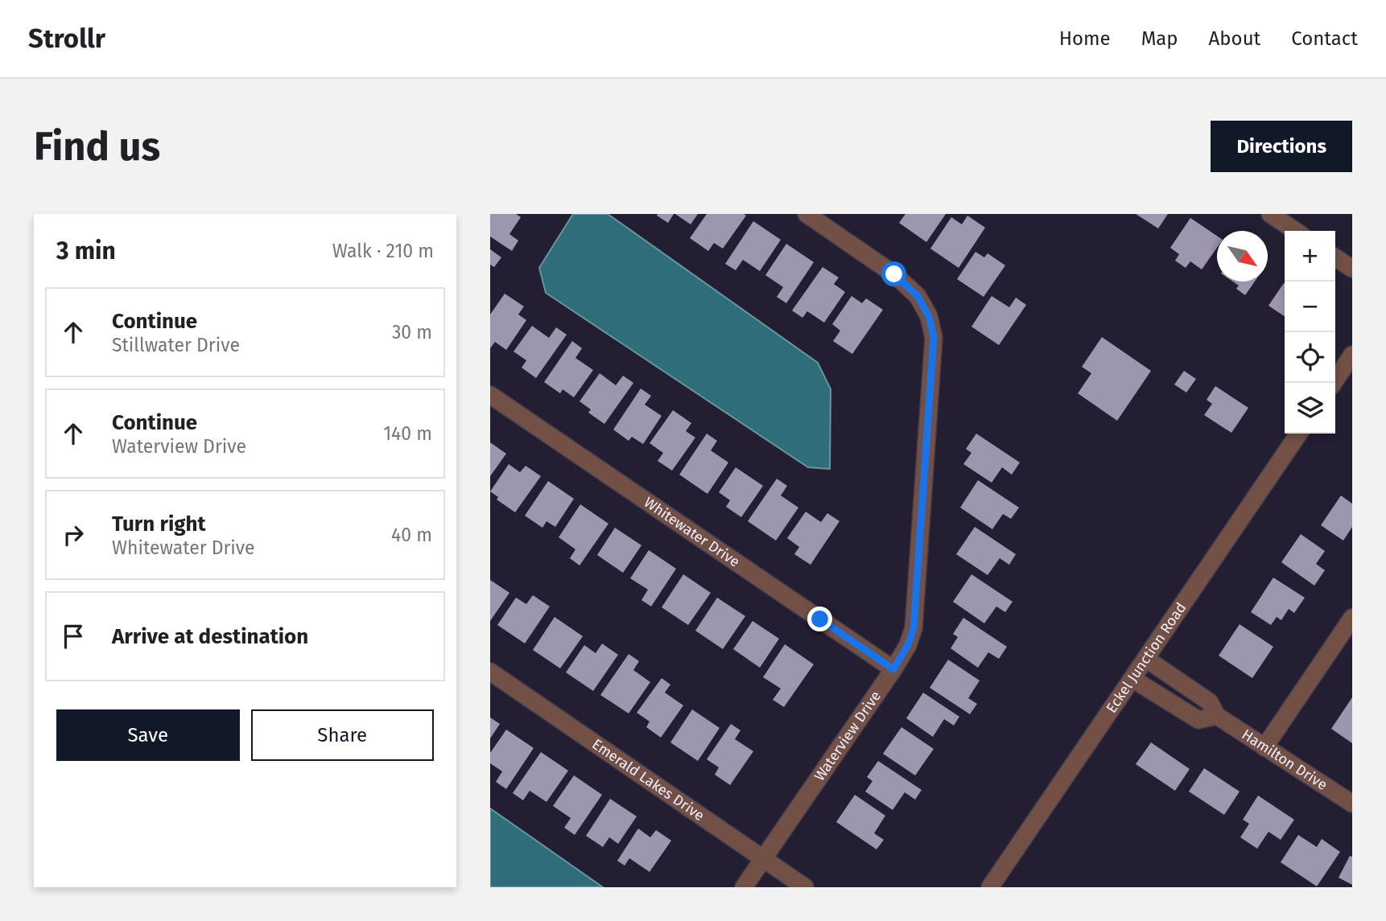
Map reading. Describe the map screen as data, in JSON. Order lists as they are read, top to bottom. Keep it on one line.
{"streets":{"street":["Whitewater Drive","Eckel Junction Road","Waterview Drive","Hamilton Drive","Emerald Lakes Drive"]},"crossings":[["Whitewater Drive","Waterview Drive"],["Eckel Junction Road","Hamilton Drive"],["Waterview Drive","Emerald Lakes Drive"]],"north":"bottom right","page":{"header":"Strollr","nav":["Home","Map","About","Contact"],"buttons":["Directions",["Save","Share"]],"title":"Find us","heading":["3 min","Walk · 210 m"],"map_buttons":["+","−"],"list":[["Continue","Stillwater Drive","30 m"],["Continue","Waterview Drive","140 m"],["Turn right","Whitewater Drive","40 m"],"Arrive at destination"]}}
